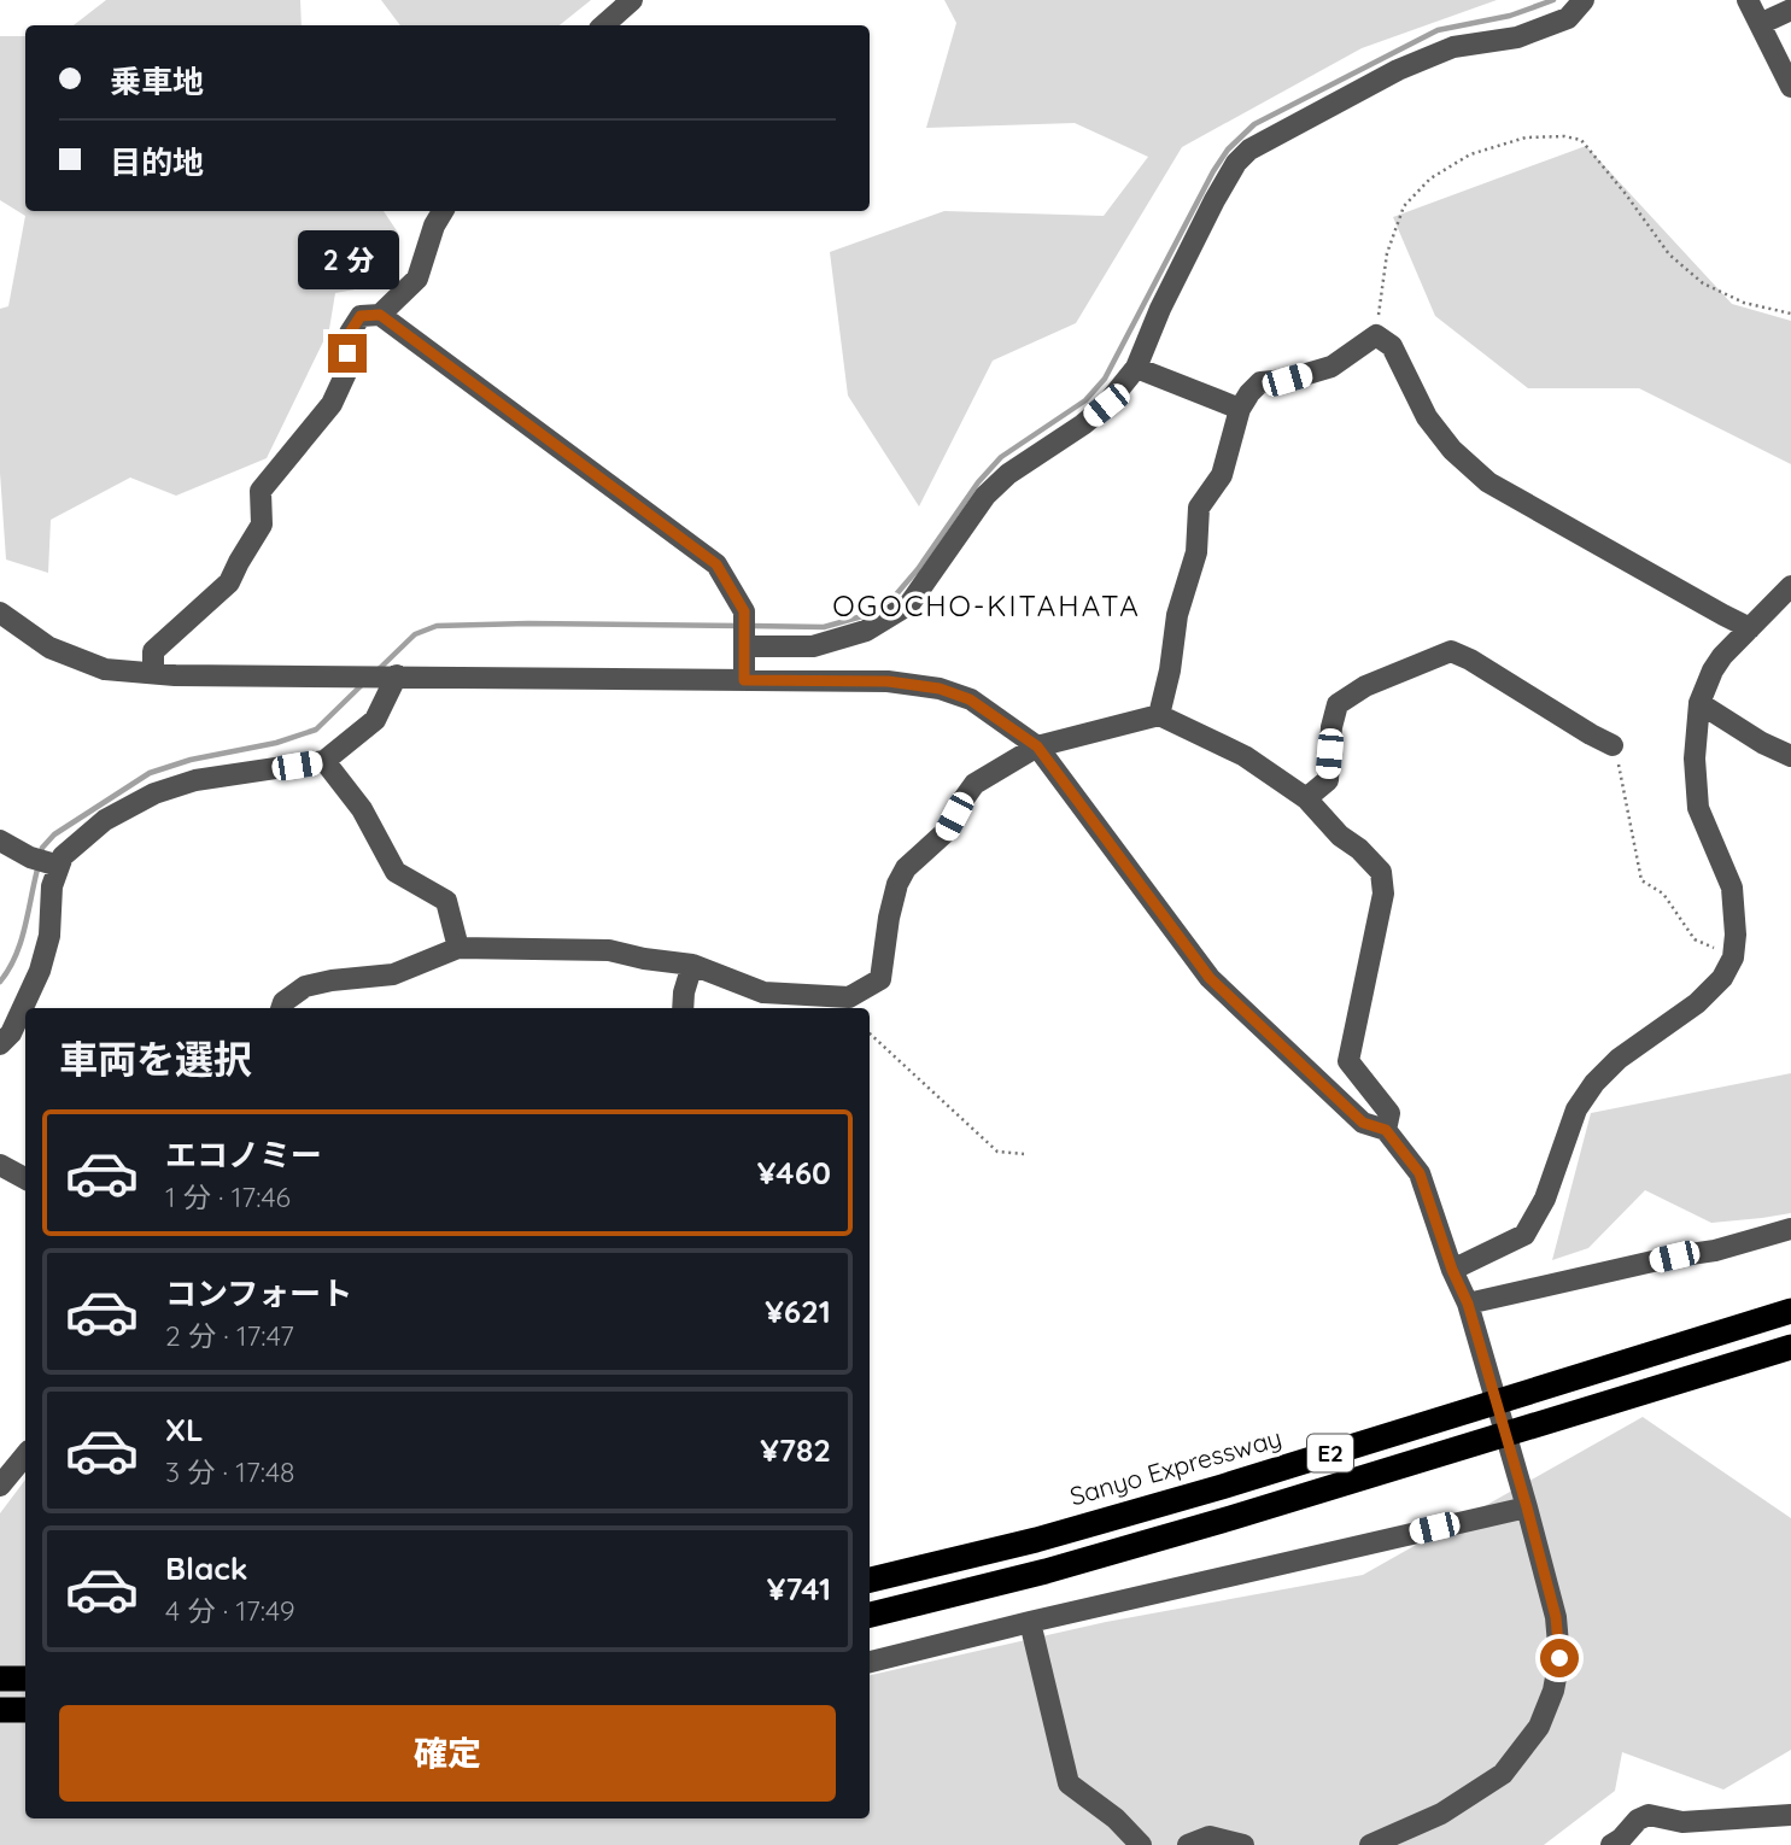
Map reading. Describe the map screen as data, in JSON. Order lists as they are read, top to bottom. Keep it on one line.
{"streets":{"highway":["E2","Sanyo Expressway"]},"districts":["OGOCHO-KITAHATA"],"page":{"banner":["乗車地","目的地"],"bubble":"2 分","heading":"車両を選択","list":[{"name":"エコノミー","note":"1 分 · 17:46","value":"¥460"},{"name":"コンフォート","note":"2 分 · 17:47","value":"¥621"},{"name":"XL","note":"3 分 · 17:48","value":"¥782"},{"name":"Black","note":"4 分 · 17:49","value":"¥741"}],"buttons":"確定"}}
